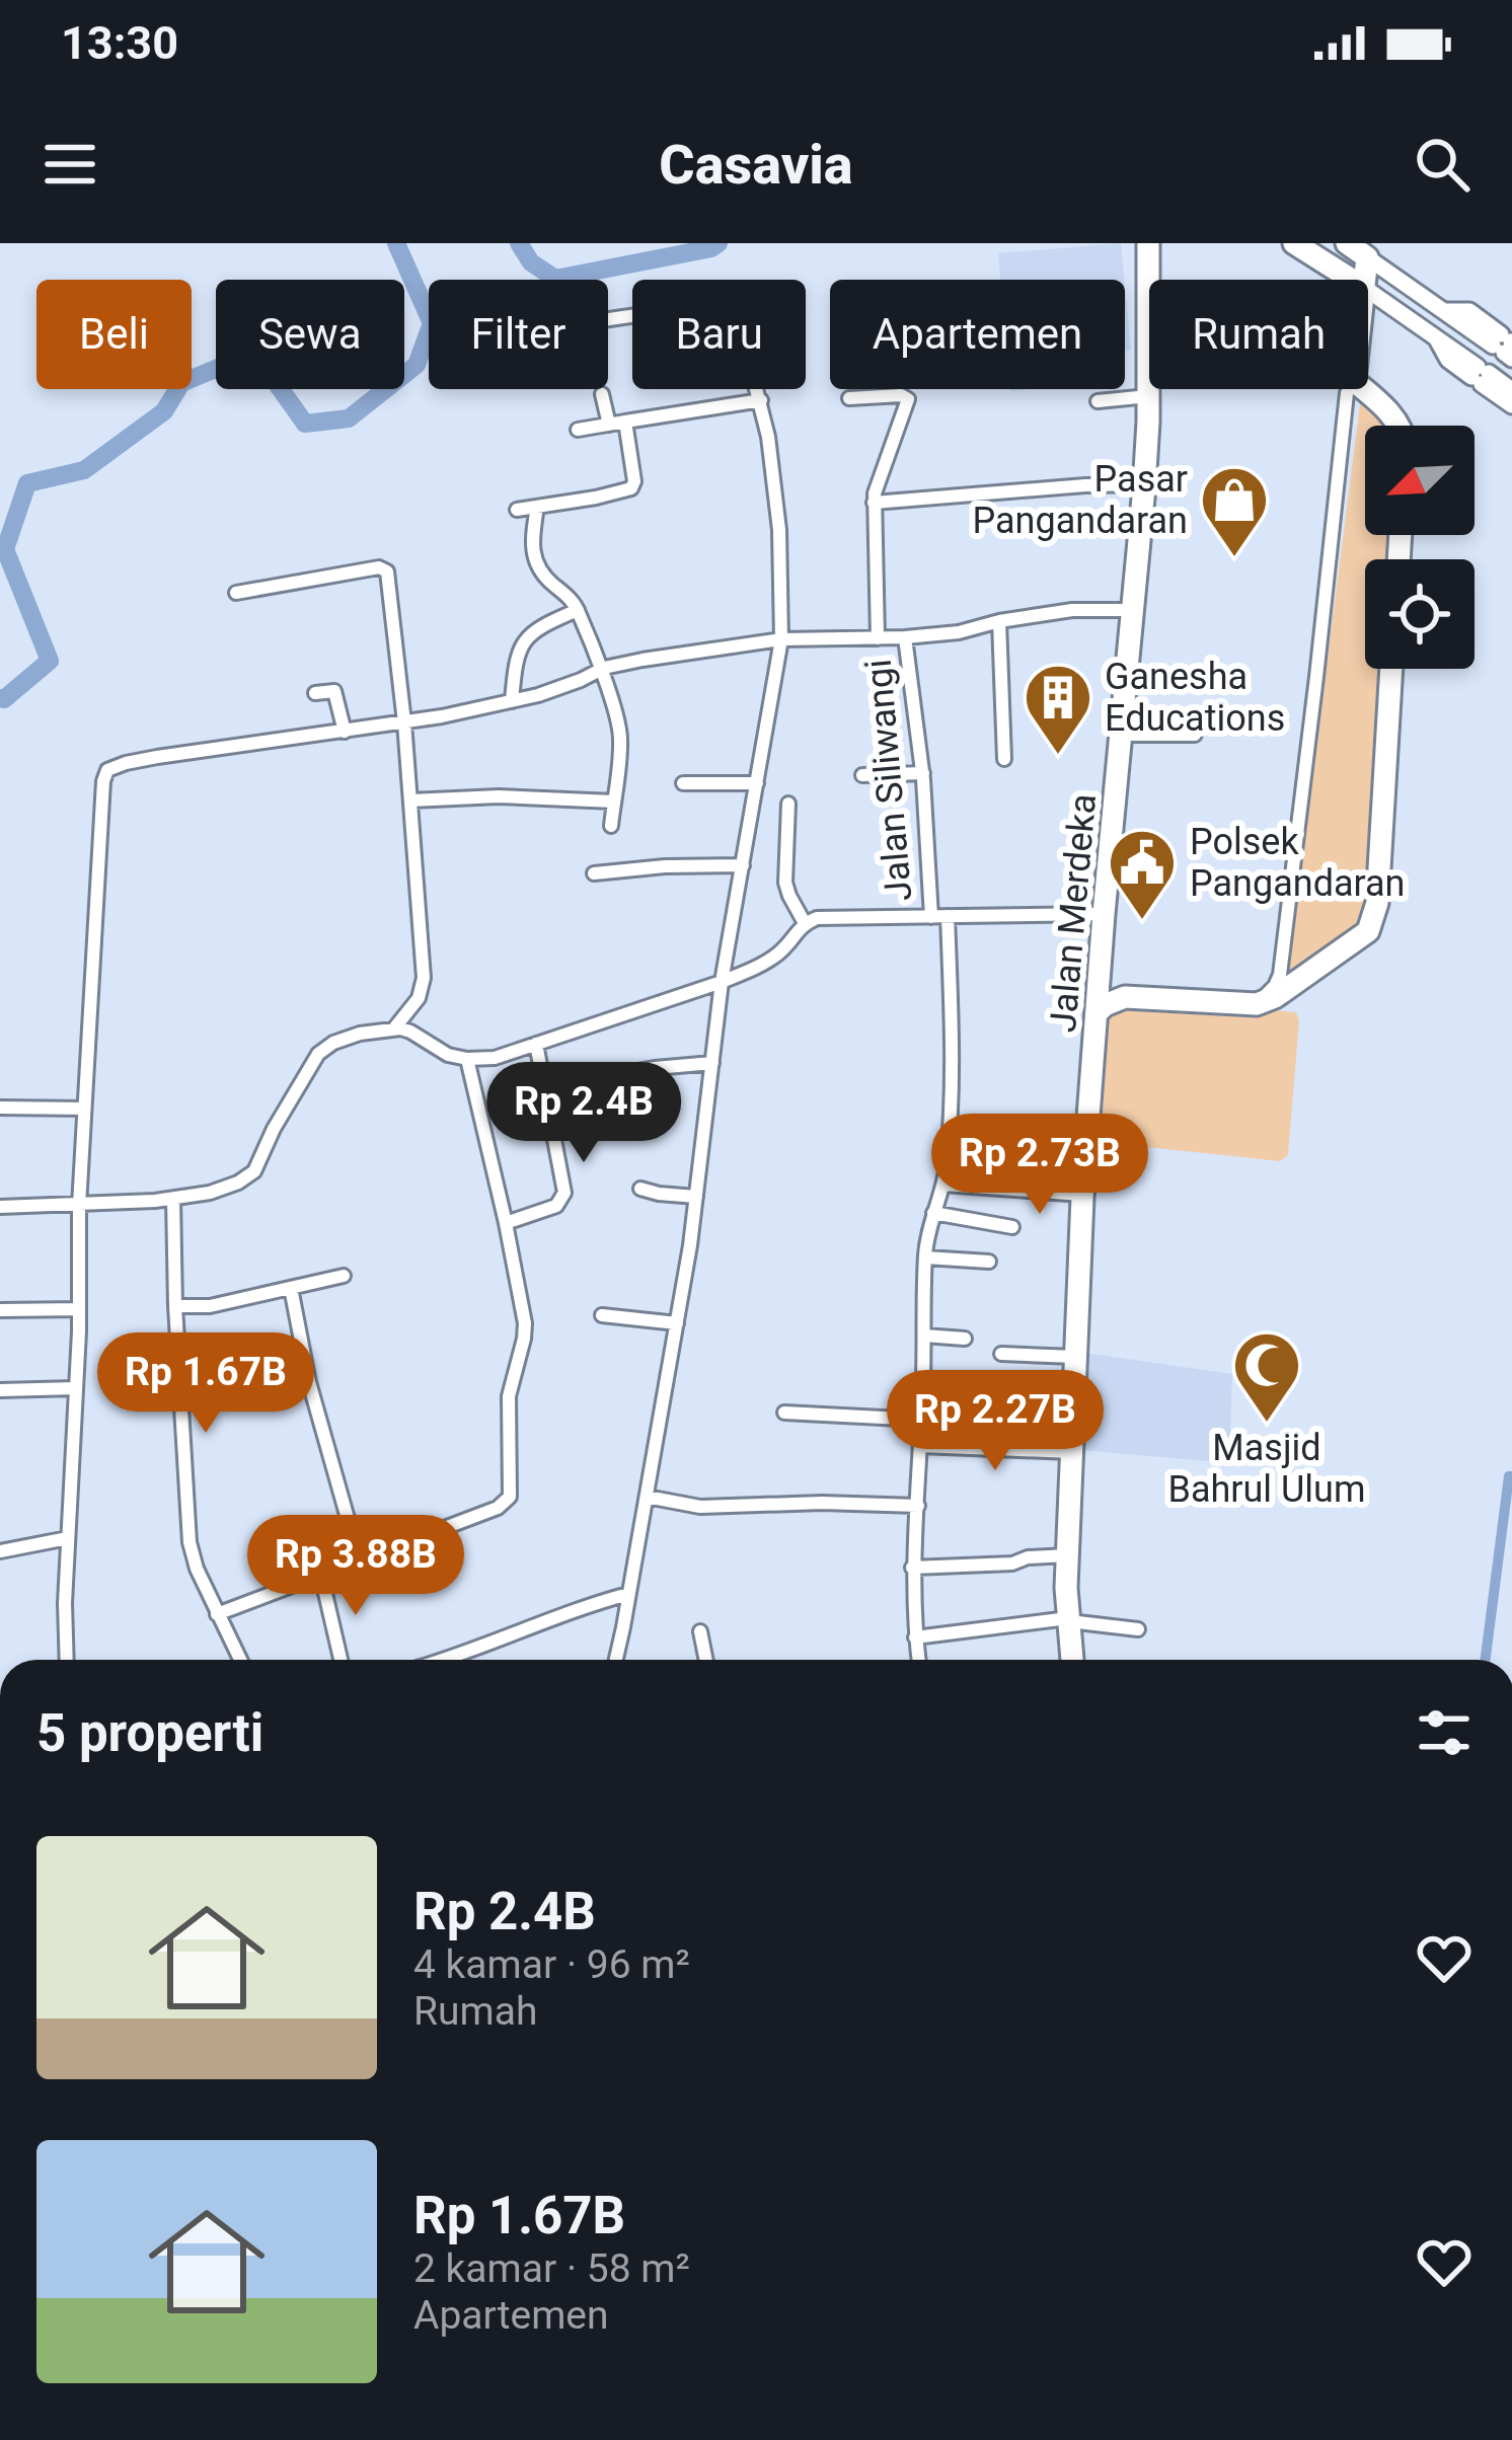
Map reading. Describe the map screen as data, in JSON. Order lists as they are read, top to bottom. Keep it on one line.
{"streets":{"highway":["Jalan Merdeka"],"street":["Jalan Siliwangi"]},"places":{"shop":["Pasar Pangandaran"],"building":["Ganesha Educations"],"public building":["Polsek Pangandaran"],"mosque":["Masjid Bahrul Ulum"]},"north":"bottom left","page":{"status":"13:30","header":"Casavia","chip":["Beli","Sewa","Filter","Baru","Apartemen","Rumah"],"price":["Rp 2.4B","Rp 2.73B","Rp 1.67B","Rp 2.27B","Rp 3.88B"],"heading":"5 properti","list":[{"name":"Rp 2.4B","note":"4 kamar · 96 m² · Rumah"},{"name":"Rp 1.67B","note":"2 kamar · 58 m² · Apartemen"}]}}
